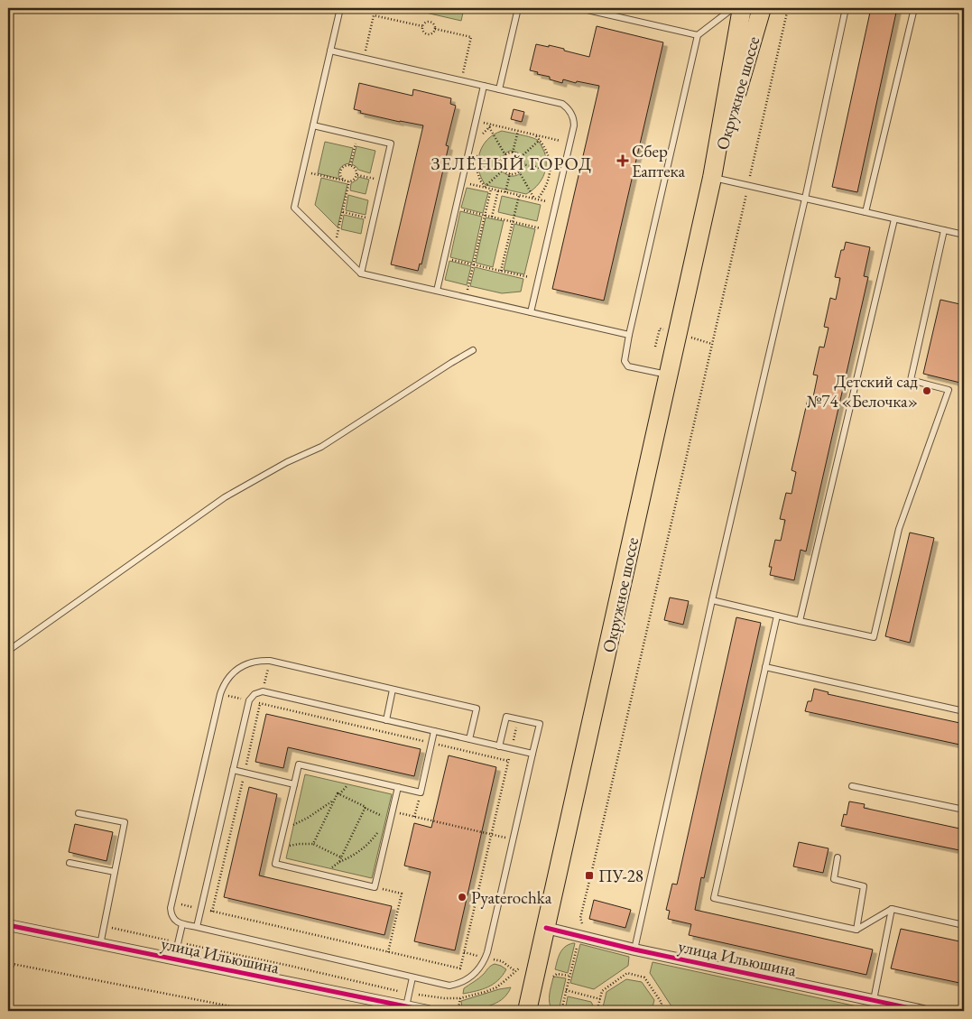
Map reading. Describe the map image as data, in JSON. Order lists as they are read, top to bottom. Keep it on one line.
{"streets":{"main road":["Окружное шоссе"],"street":["улица Ильюшина"]},"crossings":[["Окружное шоссе","улица Ильюшина"]],"districts":["ЗЕЛЁНЫЙ ГОРОД"],"places":{"health":["Сбер Еаптека"],"other":["Детский сад №74 «Белочка»","Pyaterochka"],"transit":["ПУ-28"]}}
